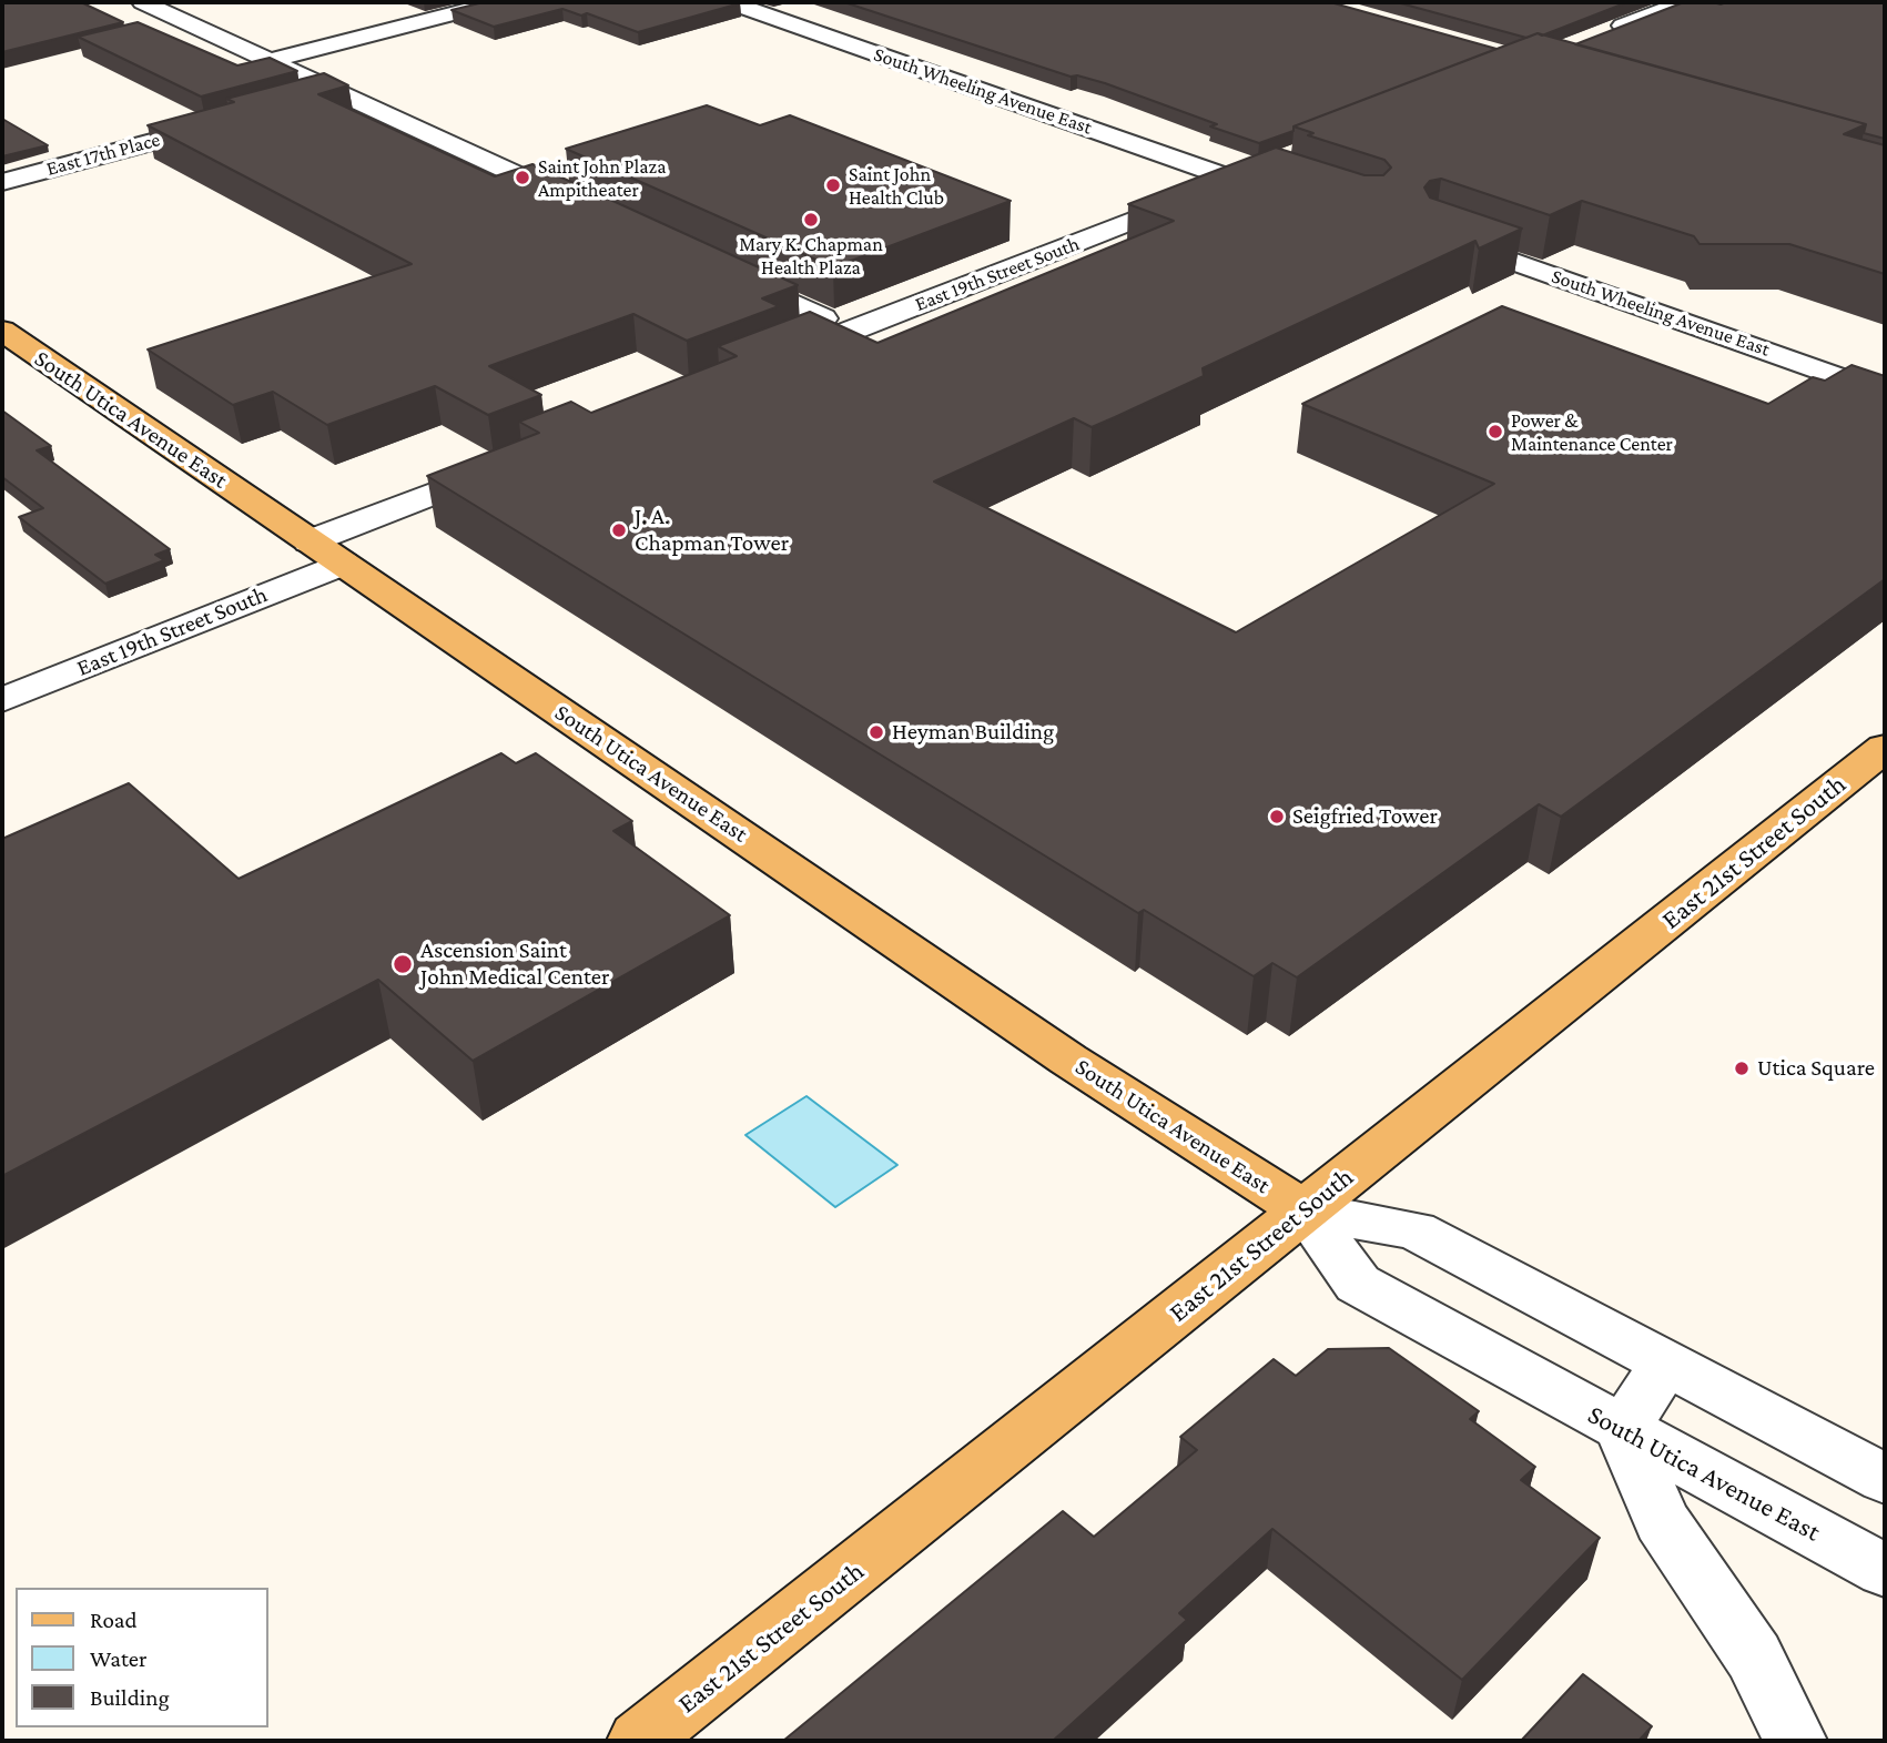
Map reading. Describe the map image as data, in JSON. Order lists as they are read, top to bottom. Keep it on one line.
{"streets":{"main road":["South Utica Avenue East","East 21st Street South"],"street":["South Wheeling Avenue East","East 17th Place","East 19th Street South"]},"crossings":[["South Wheeling Avenue East","East 19th Street South"],["East 19th Street South","South Utica Avenue East"],["South Utica Avenue East","East 21st Street South"]],"places":["Saint John Plaza Ampitheater","Saint John Health Club","Mary K. Chapman Health Plaza","Power & Maintenance Center","J. A. Chapman Tower","Heyman Building","Seigfried Tower","Ascension Saint John Medical Center","Utica Square"],"legend":["Road","Water","Building"]}
